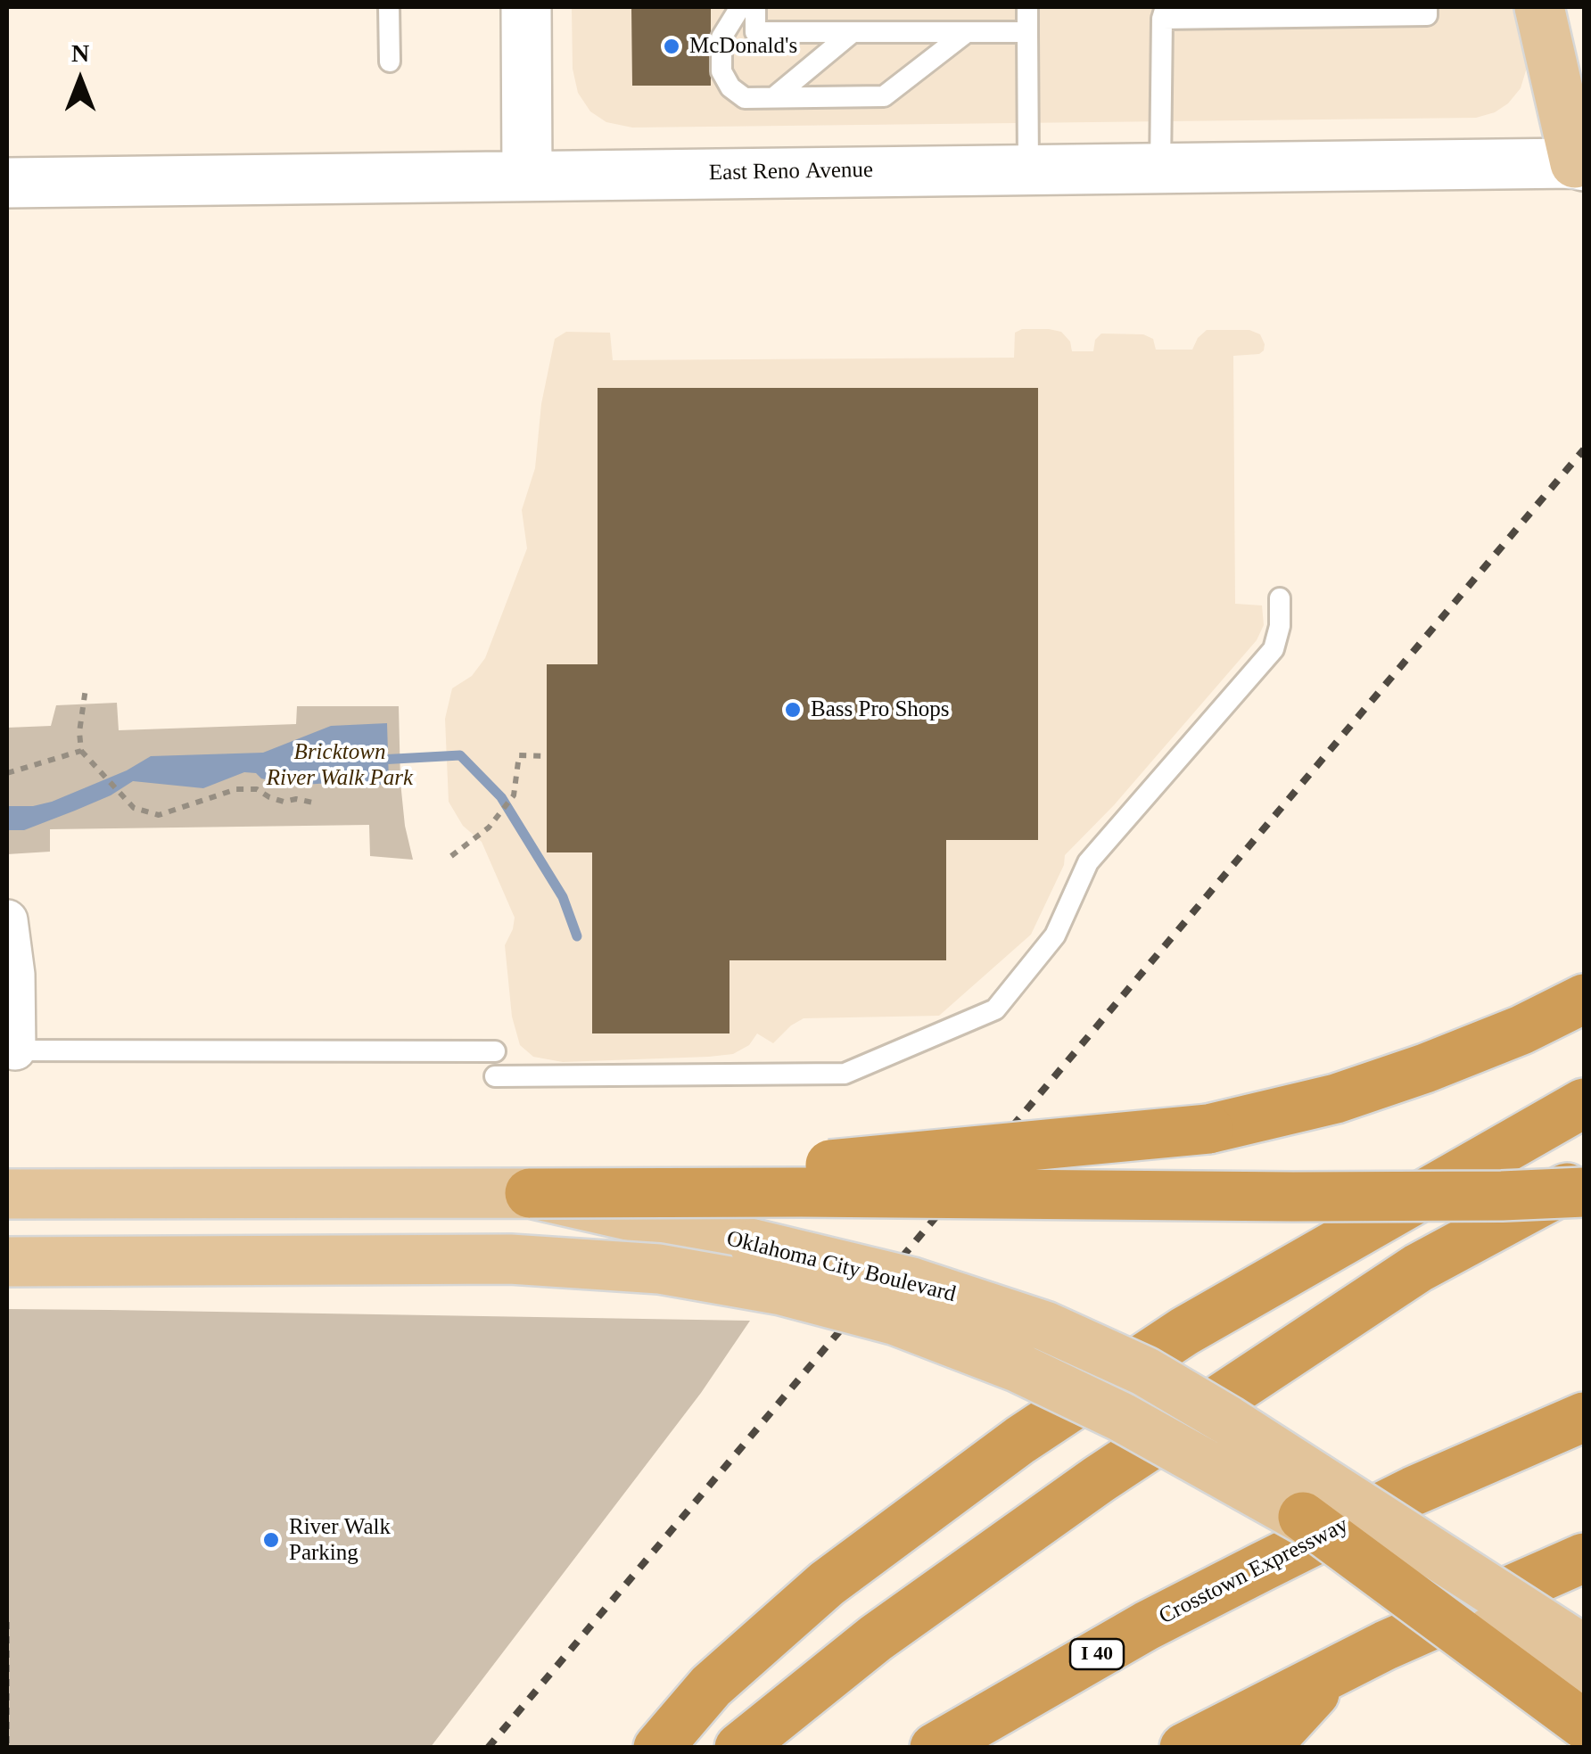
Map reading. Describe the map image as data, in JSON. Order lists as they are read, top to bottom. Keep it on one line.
{"streets":{"highway":["Crosstown Expressway","I 40"],"main road":["East Reno Avenue","Oklahoma City Boulevard"]},"parks":["Bricktown River Walk Park"],"places":["McDonald's","Bass Pro Shops","River Walk Parking"],"north":"top"}
